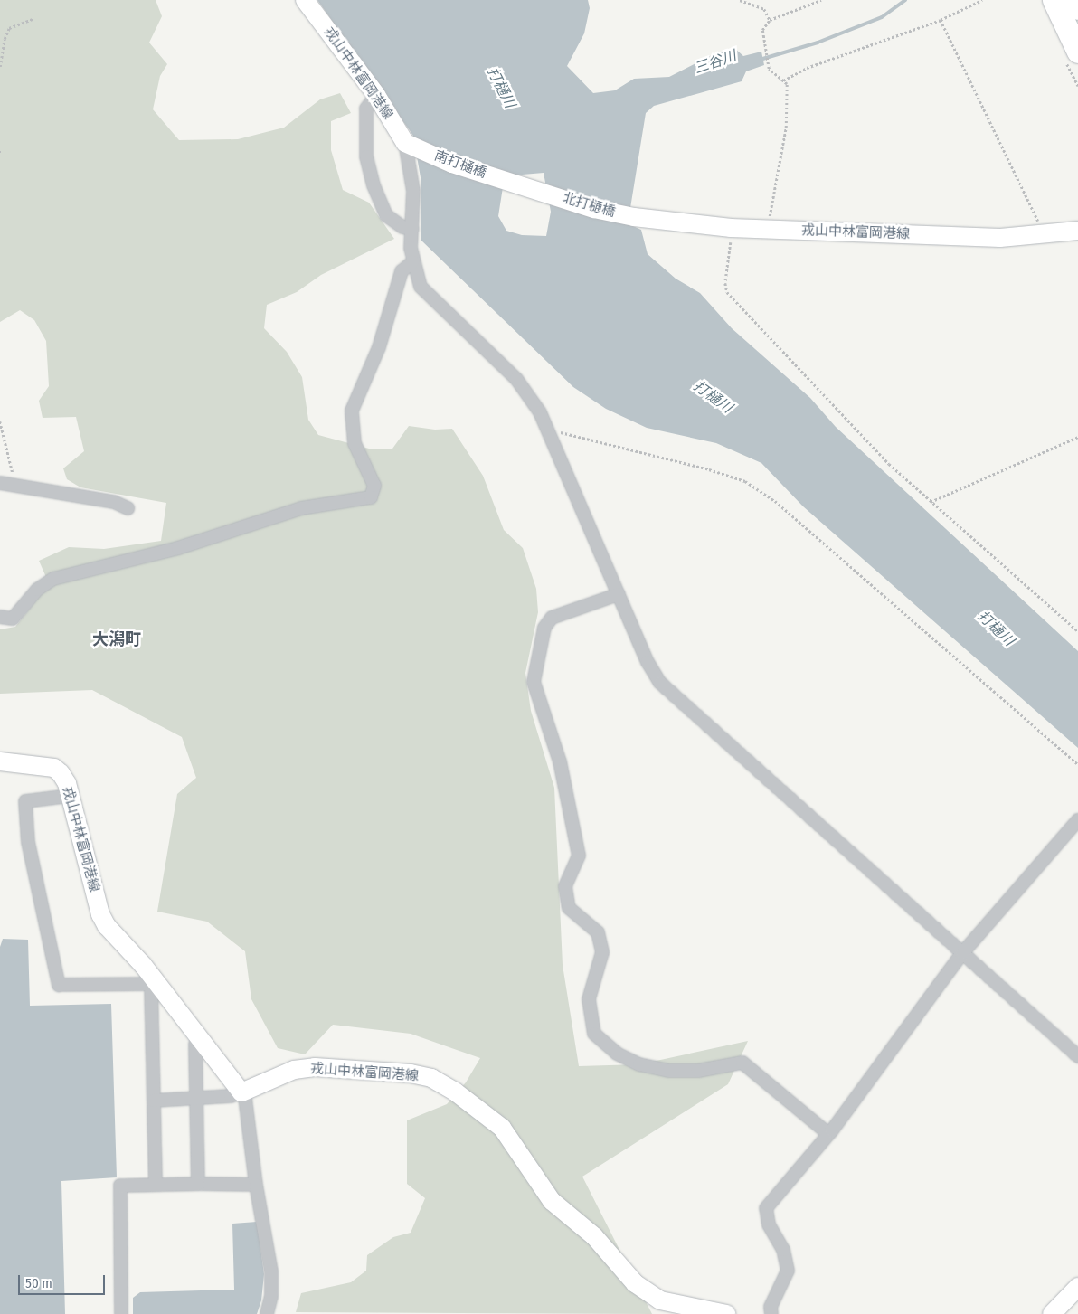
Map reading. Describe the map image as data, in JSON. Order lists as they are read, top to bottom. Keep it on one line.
{"streets":{"main road":["戎山中林富岡港線","南打樋橋","北打樋橋"]},"crossings":[["戎山中林富岡港線","南打樋橋"],["戎山中林富岡港線","北打樋橋"],["南打樋橋","北打樋橋"]],"districts":["大潟町"],"water":["三谷川","打樋川"],"scale_bar":"50 m"}
